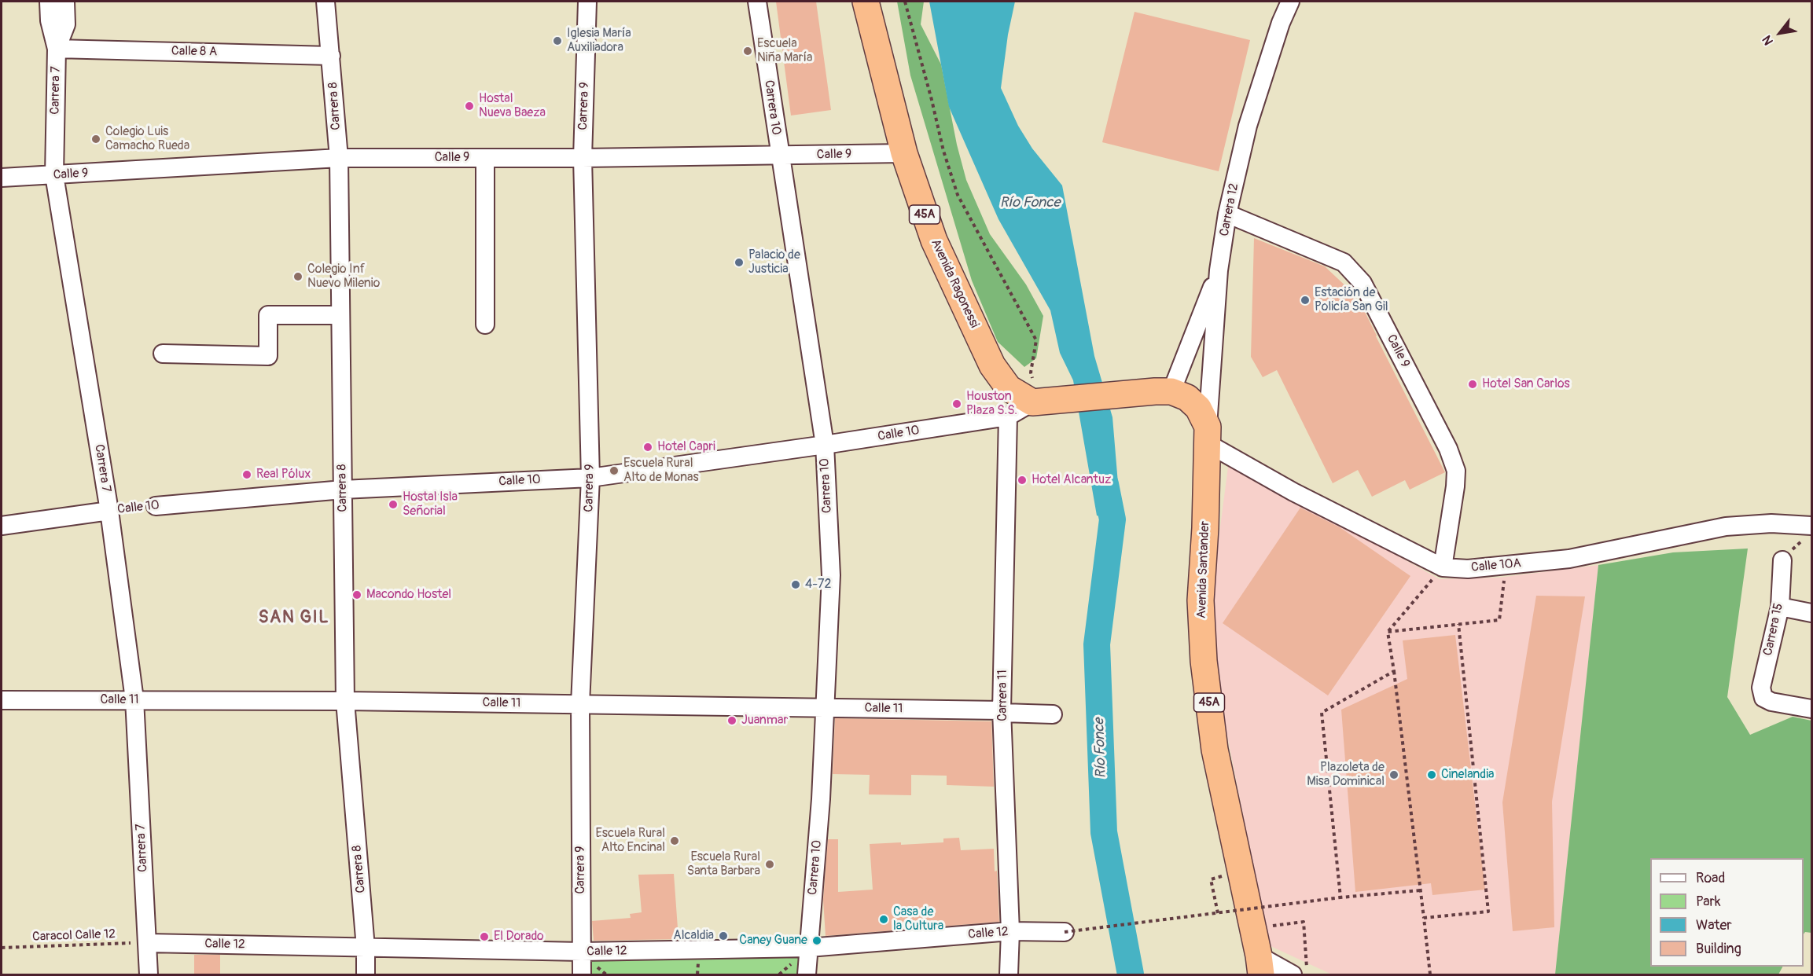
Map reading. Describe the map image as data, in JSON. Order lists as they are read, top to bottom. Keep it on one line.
{"streets":{"highway":["45A","Avenida Ragonessi","Avenida Santander"],"street":["Calle 8 A","Carrera 7","Carrera 8","Carrera 9","Carrera 10","Calle 9","Carrera 12","Calle 10","Calle 10A","Carrera 15","Carrera 11","Calle 11","Calle 12"],"path":["Caracol Calle 12"]},"crossings":[["Calle 8 A","Carrera 7"],["Calle 8 A","Carrera 8"],["Carrera 7","Calle 9"],["Carrera 7","Calle 10"],["Carrera 7","Calle 11"],["Carrera 7","Calle 12"],["Carrera 7","Caracol Calle 12"],["Carrera 8","Calle 9"],["Carrera 8","Calle 10"],["Carrera 8","Calle 11"],["Carrera 8","Calle 12"],["Carrera 9","Calle 9"],["Carrera 9","Calle 10"],["Carrera 9","Calle 11"],["Carrera 9","Calle 12"],["Carrera 10","Calle 9"],["Carrera 10","Calle 10"],["Carrera 10","Calle 11"],["Carrera 10","Calle 12"],["Calle 9","Carrera 12"],["Calle 9","Avenida Ragonessi"],["Calle 9","Calle 10A"],["Carrera 12","Calle 10A"],["Carrera 12","Avenida Santander"],["Avenida Ragonessi","Calle 10"],["Calle 10","Carrera 11"],["Calle 10A","Avenida Santander"],["Carrera 11","Calle 11"],["Carrera 11","Calle 12"],["Calle 12","Caracol Calle 12"]],"districts":["SAN GIL"],"water":["Río Fonce"],"places":["Iglesia María Auxiliadora","Escuela Niña María","Hostal Nueva Baeza","Colegio Luis Camacho Rueda","Palacio de Justicia","Colegio Inf Nuevo Milenio","Estación de Policía San Gil","Hotel San Carlos","Houston Plaza S.S.","Hotel Capri","Escuela Rural Alto de Monas","Real Pólux","Hotel Alcantuz","Hostal Isla Señorial","4-72","Macondo Hostel","Juanmar","Plazoleta de Misa Dominical","Cinelandia","Escuela Rural Alto Encinal","Escuela Rural Santa Barbara","Casa de la Cultura","Alcaldia","El Dorado","Caney Guane"],"legend":["Road","Park","Water","Building"],"north":"bottom left"}
